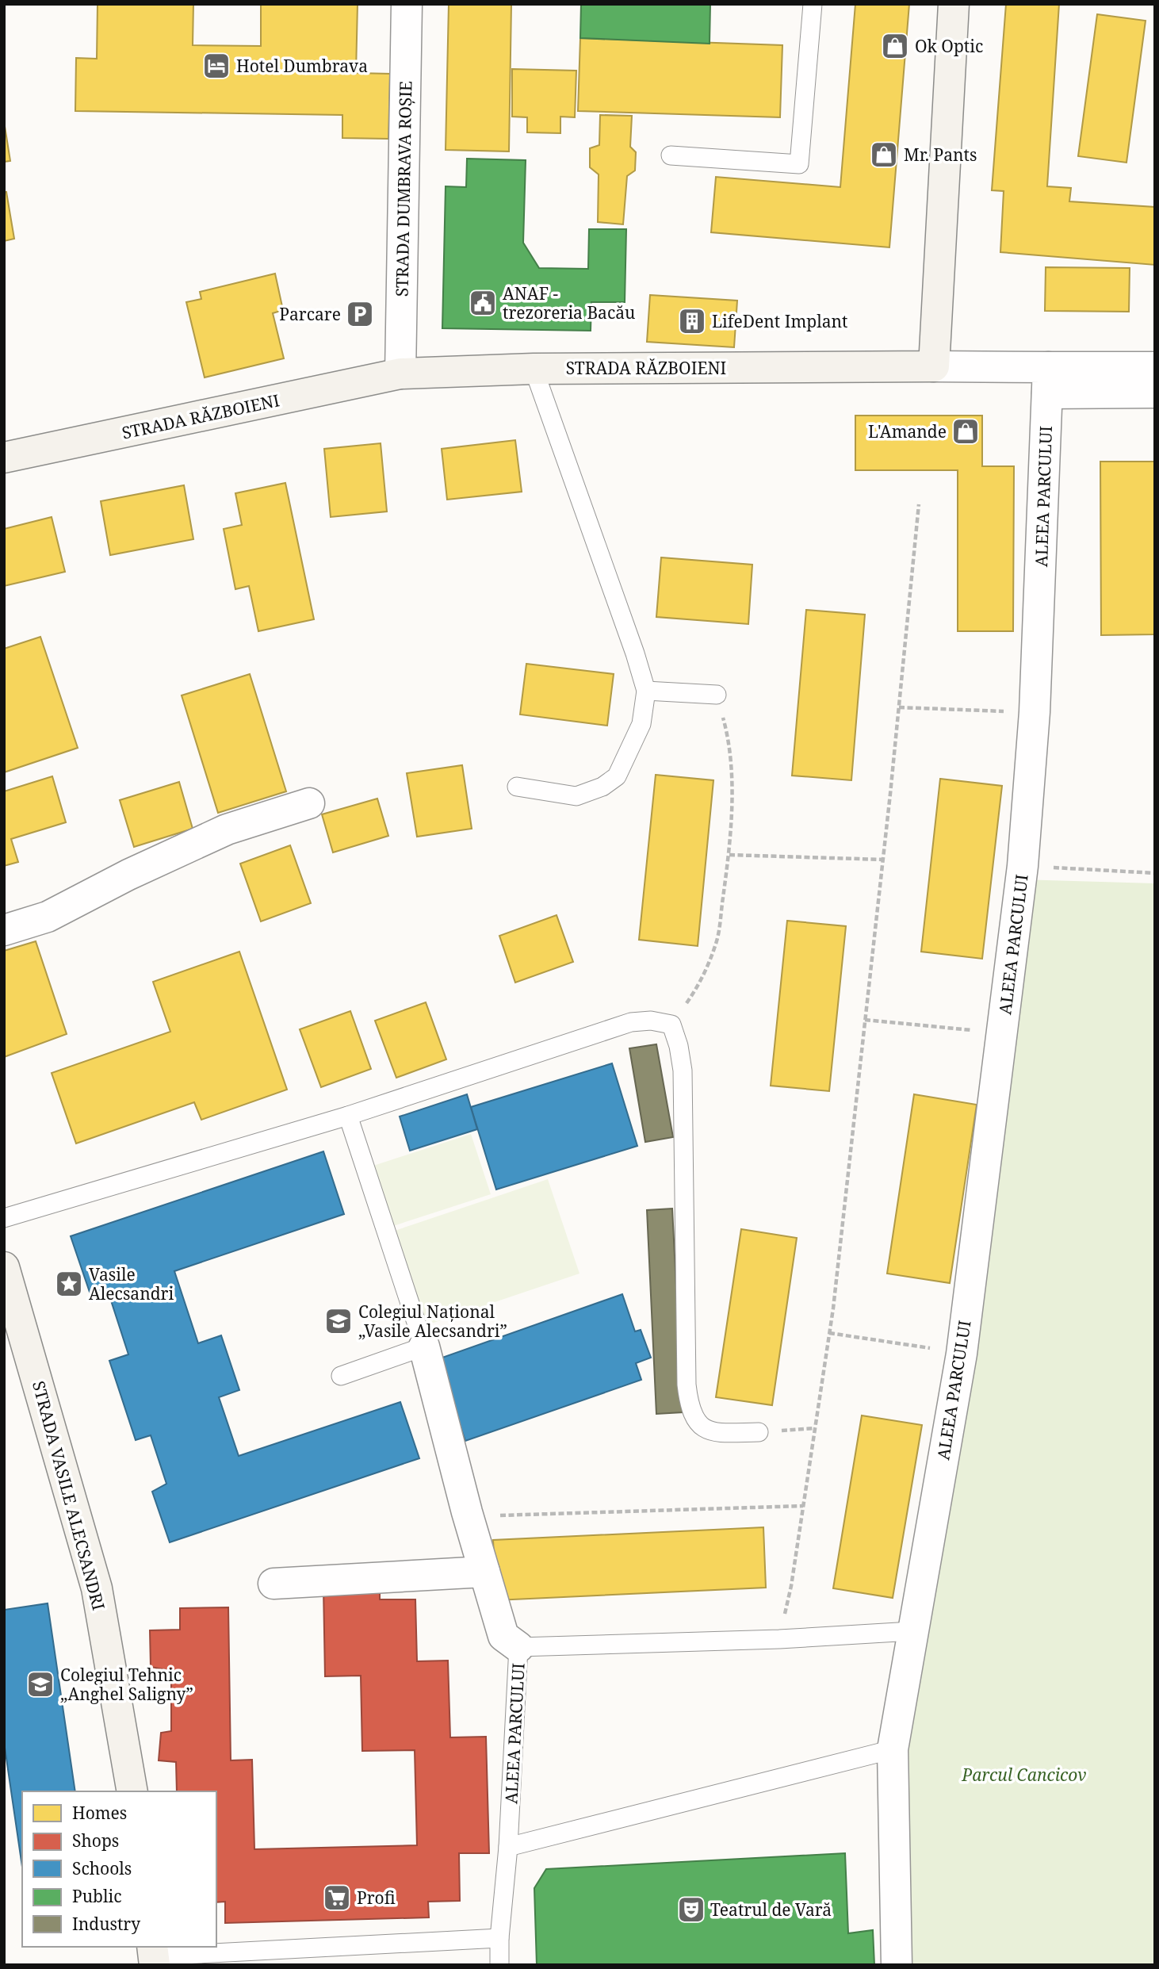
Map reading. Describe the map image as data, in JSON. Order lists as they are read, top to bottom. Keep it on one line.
{"streets":{"street":["STRADA DUMBRAVA ROȘIE","STRADA RĂZBOIENI","ALEEA PARCULUI","STRADA VASILE ALECSANDRI"]},"crossings":[["STRADA DUMBRAVA ROȘIE","STRADA RĂZBOIENI"]],"parks":["Parcul Cancicov"],"places":{"shop":["Ok Optic","Mr. Pants","L'Amande"],"hotel":["Hotel Dumbrava"],"public building":["ANAF - trezoreria Bacău"],"parking":["Parcare"],"building":["LifeDent Implant"],"place":["Vasile Alecsandri"],"school or university":["Colegiul Național „Vasile Alecsandri”","Colegiul Tehnic „Anghel Saligny”"],"supermarket":["Profi"],"theatre":["Teatrul de Vară"]},"legend":["Homes","Shops","Schools","Public","Industry"]}
